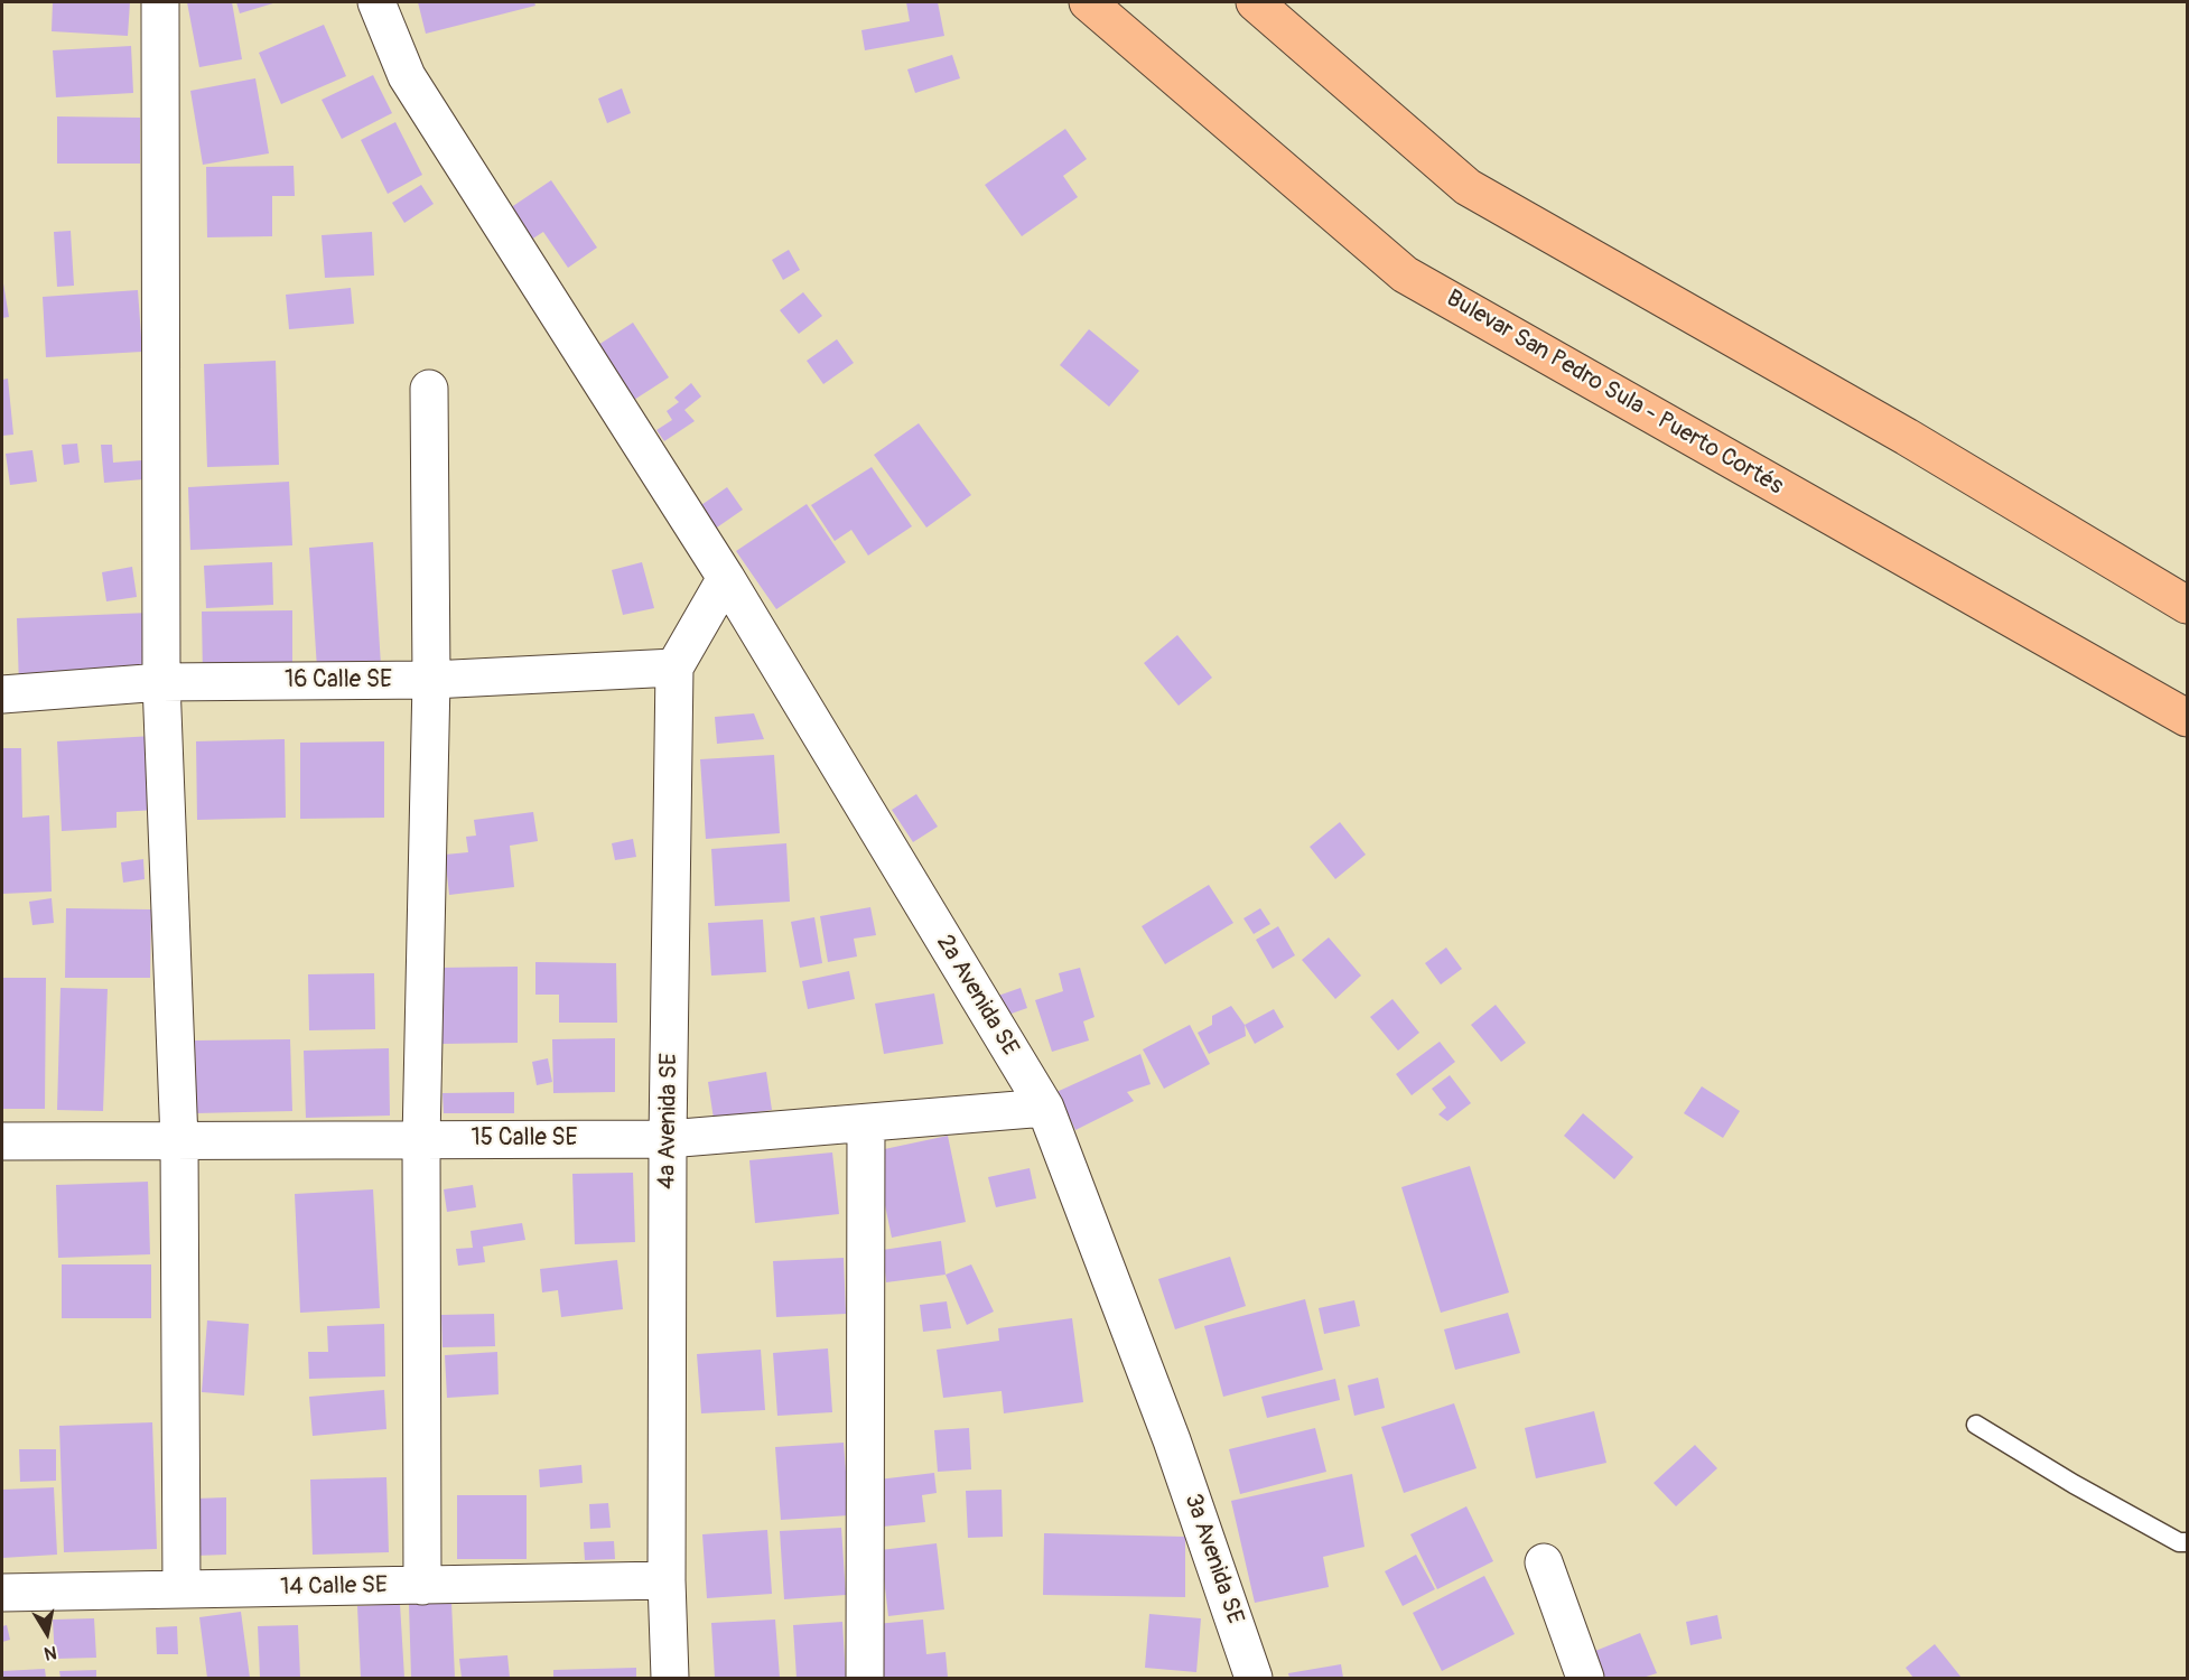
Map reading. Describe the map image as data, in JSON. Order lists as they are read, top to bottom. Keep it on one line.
{"streets":{"highway":["Bulevar San Pedro Sula - Puerto Cortés"],"street":["16 Calle SE","2a Avenida SE","4a Avenida SE","15 Calle SE","3a Avenida SE","14 Calle SE"]},"crossings":[["16 Calle SE","4a Avenida SE"],["2a Avenida SE","4a Avenida SE"],["2a Avenida SE","15 Calle SE"],["2a Avenida SE","3a Avenida SE"],["4a Avenida SE","15 Calle SE"],["4a Avenida SE","14 Calle SE"]],"north":"bottom"}
